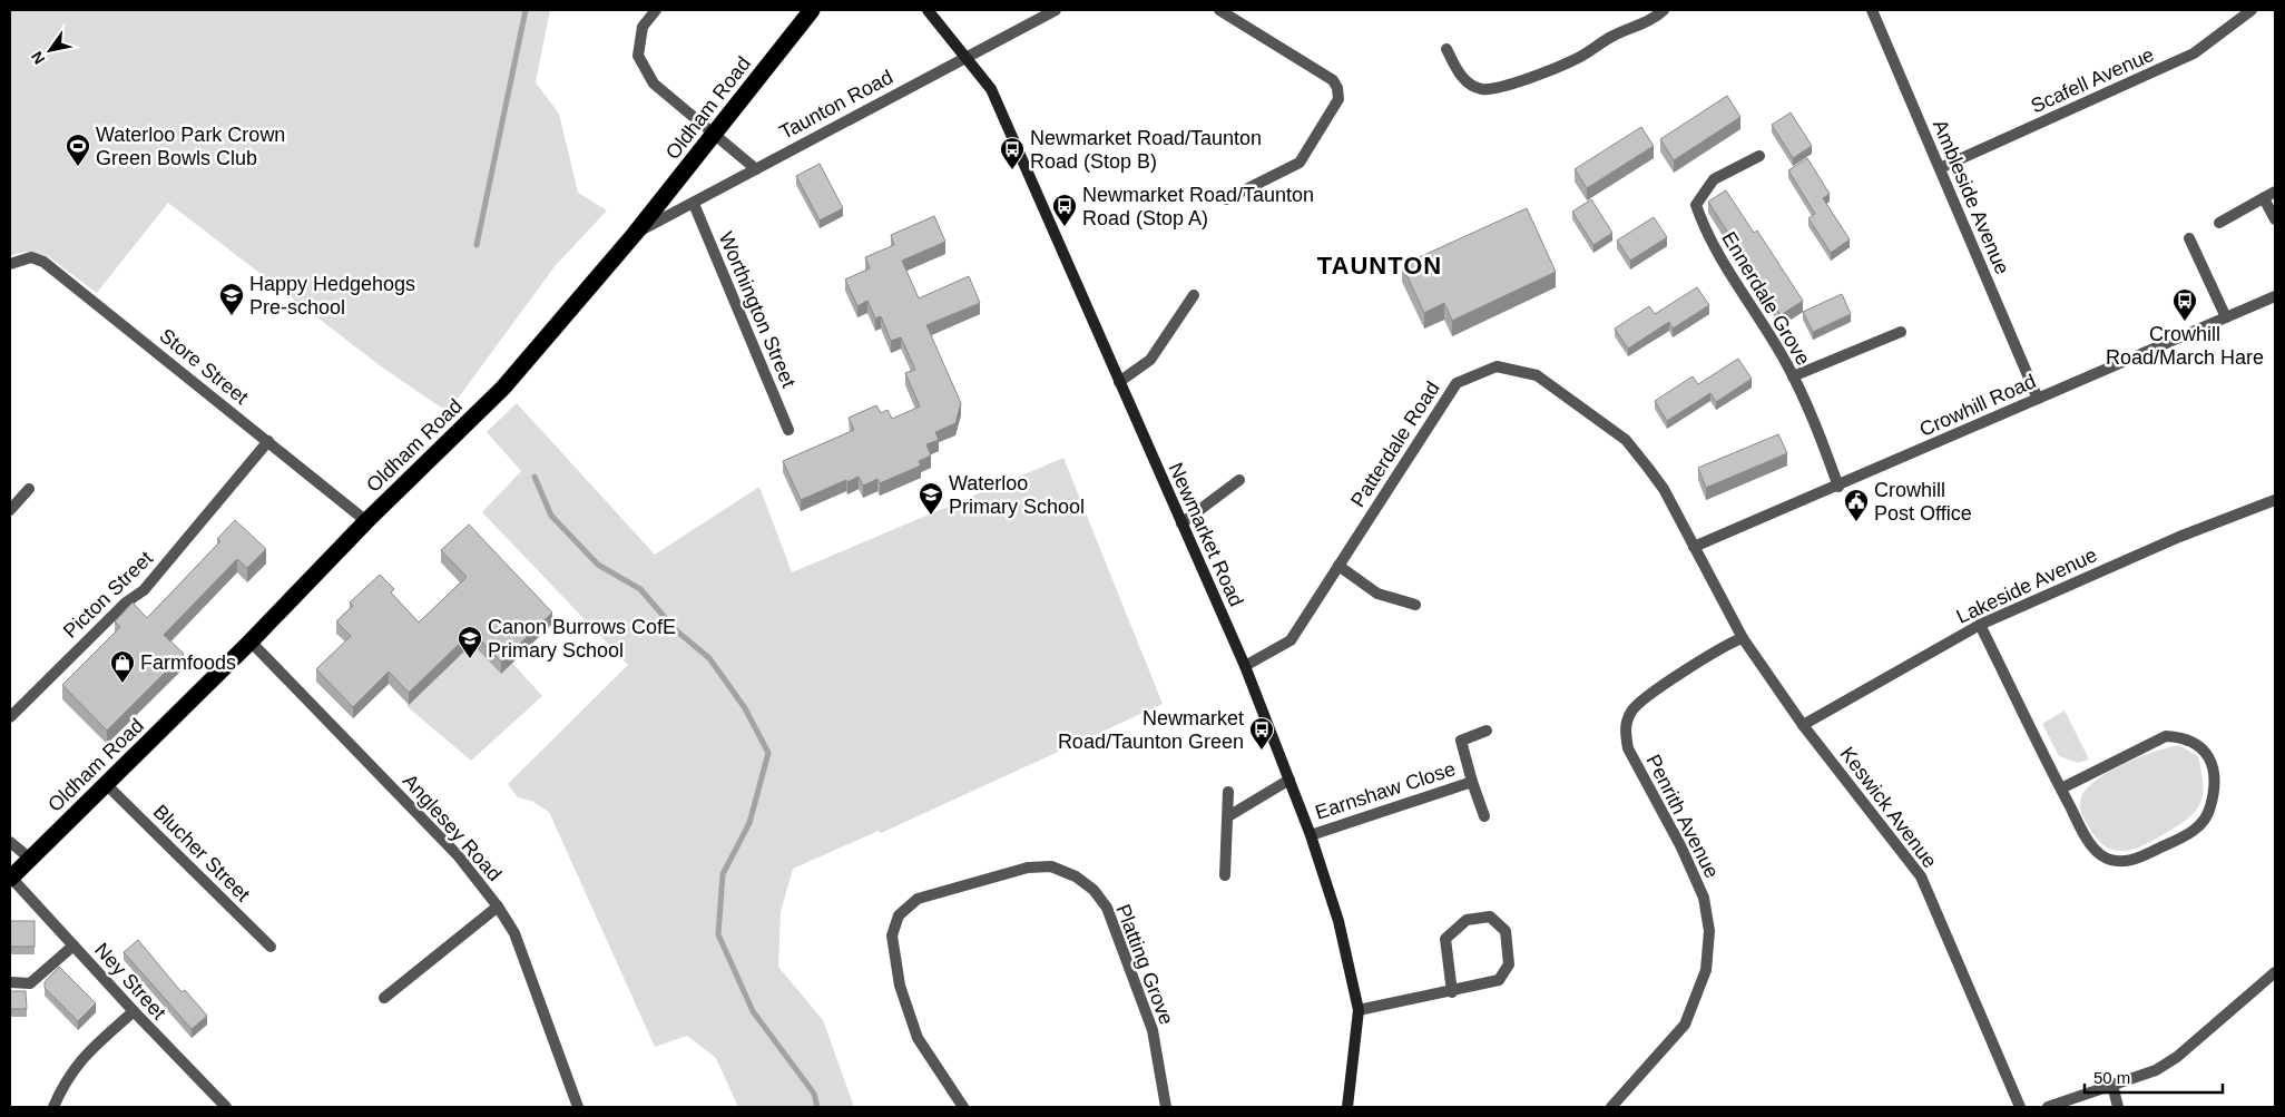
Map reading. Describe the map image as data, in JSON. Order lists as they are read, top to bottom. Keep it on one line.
{"streets":{"highway":["Oldham Road"],"street":["Scafell Avenue","Taunton Road","Ambleside Avenue","Ennerdale Grove","Worthington Street","Store Street","Crowhill Road","Patterdale Road","Newmarket Road","Lakeside Avenue","Picton Street","Earnshaw Close","Keswick Avenue","Penrith Avenue","Anglesey Road","Blucher Street","Platting Grove","Ney Street"]},"crossings":[["Scafell Avenue","Ambleside Avenue"],["Taunton Road","Oldham Road"],["Taunton Road","Worthington Street"],["Taunton Road","Newmarket Road"],["Oldham Road","Store Street"],["Oldham Road","Anglesey Road"],["Oldham Road","Blucher Street"],["Oldham Road","Ney Street"],["Ambleside Avenue","Crowhill Road"],["Ennerdale Grove","Crowhill Road"],["Store Street","Picton Street"],["Crowhill Road","Patterdale Road"],["Crowhill Road","Keswick Avenue"],["Patterdale Road","Newmarket Road"],["Patterdale Road","Keswick Avenue"],["Newmarket Road","Earnshaw Close"],["Lakeside Avenue","Keswick Avenue"],["Keswick Avenue","Penrith Avenue"]],"districts":["TAUNTON"],"places":{"sports":["Waterloo Park Crown Green Bowls Club"],"bus stop":["Newmarket Road/Taunton Road (Stop B)","Newmarket Road/Taunton Road (Stop A)","Crowhill Road/March Hare","Newmarket Road/Taunton Green"],"school or university":["Happy Hedgehogs Pre-school","Waterloo Primary School","Canon Burrows CofE Primary School"],"public building":["Crowhill Post Office"],"shop":["Farmfoods"]},"scale_bar":"50 m","north":"bottom left"}
